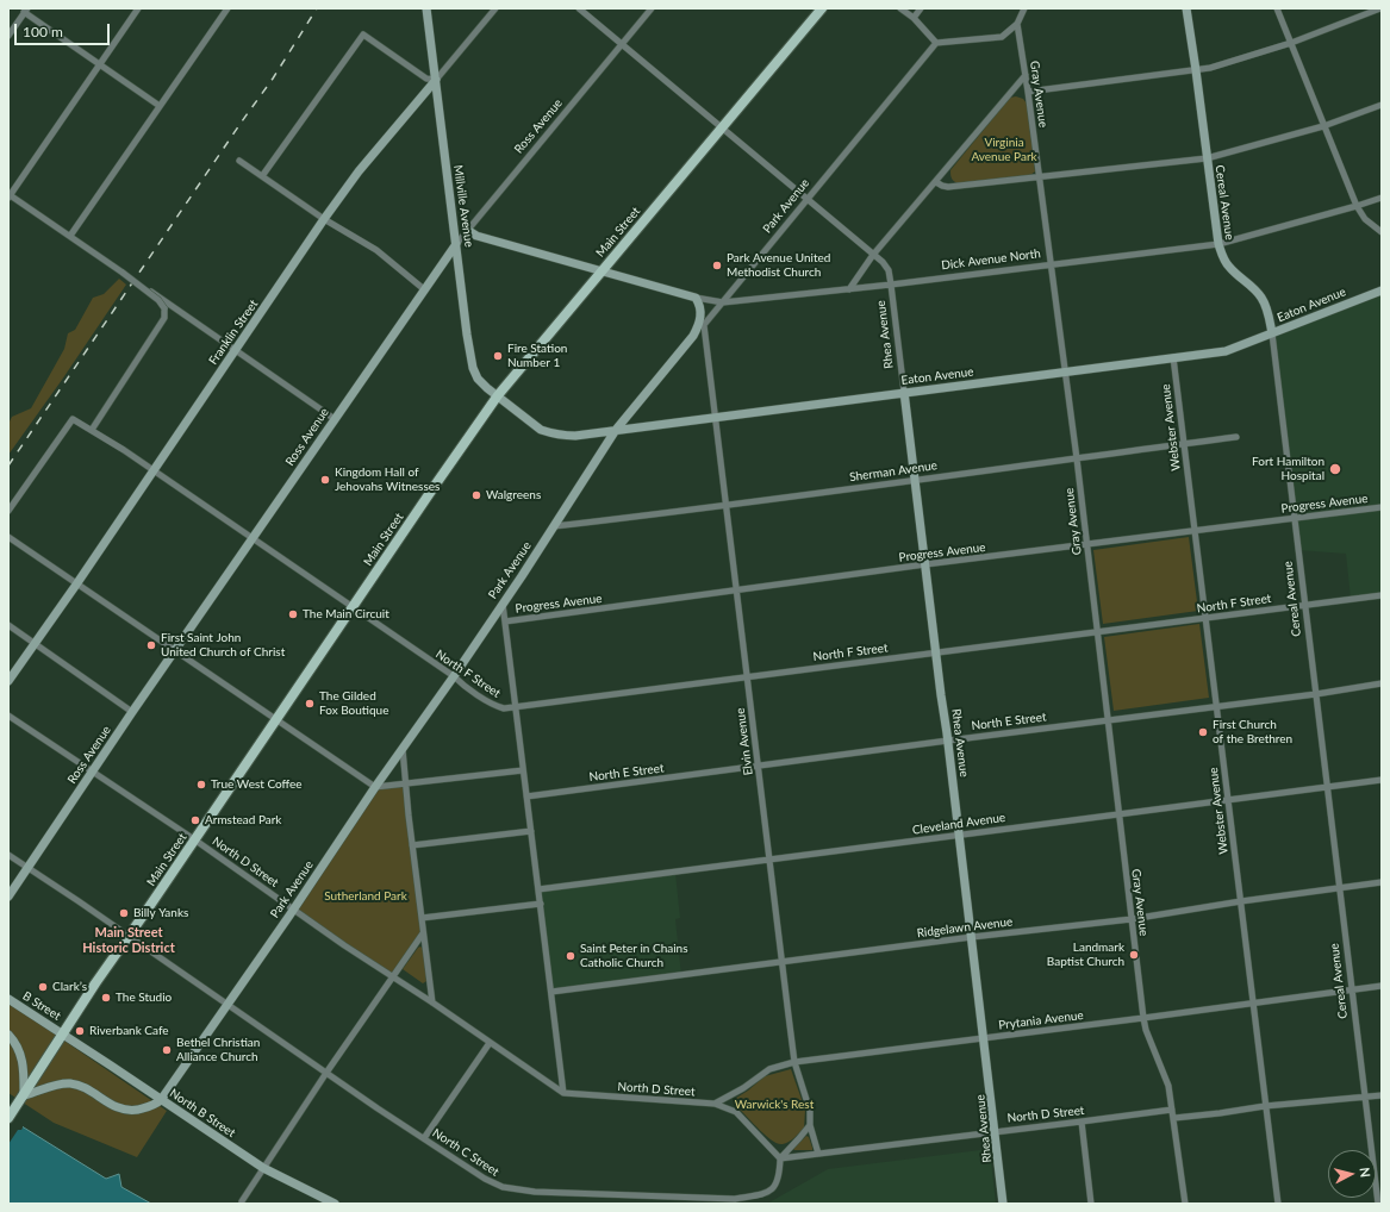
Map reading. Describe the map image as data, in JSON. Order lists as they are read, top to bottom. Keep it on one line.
{"streets":{"main road":["Ross Avenue","Cereal Avenue","Millville Avenue","Park Avenue","Main Street","Dick Avenue North","Eaton Avenue","Franklin Street","Rhea Avenue","B Street","North B Street"],"street":["Gray Avenue","Webster Avenue","Sherman Avenue","Progress Avenue","North F Street","North E Street","Elvin Avenue","Cleveland Avenue","North D Street","Ridgelawn Avenue","Prytania Avenue","North C Street"]},"crossings":[["Gray Avenue","Dick Avenue North"],["Gray Avenue","Eaton Avenue"],["Gray Avenue","Sherman Avenue"],["Gray Avenue","Progress Avenue"],["Gray Avenue","North F Street"],["Gray Avenue","North E Street"],["Gray Avenue","Cleveland Avenue"],["Gray Avenue","North D Street"],["Gray Avenue","Ridgelawn Avenue"],["Gray Avenue","Prytania Avenue"],["Ross Avenue","Millville Avenue"],["Ross Avenue","Dick Avenue North"],["Ross Avenue","Rhea Avenue"],["Ross Avenue","North F Street"],["Ross Avenue","North D Street"],["Ross Avenue","North C Street"],["Cereal Avenue","Dick Avenue North"],["Cereal Avenue","Eaton Avenue"],["Cereal Avenue","Progress Avenue"],["Cereal Avenue","North F Street"],["Cereal Avenue","North E Street"],["Cereal Avenue","Cleveland Avenue"],["Cereal Avenue","Ridgelawn Avenue"],["Cereal Avenue","Prytania Avenue"],["Millville Avenue","Main Street"],["Millville Avenue","Eaton Avenue"],["Millville Avenue","Franklin Street"],["Park Avenue","Dick Avenue North"],["Park Avenue","Eaton Avenue"],["Park Avenue","Rhea Avenue"],["Park Avenue","Sherman Avenue"],["Park Avenue","North F Street"],["Park Avenue","Elvin Avenue"],["Park Avenue","North D Street"],["Park Avenue","North B Street"],["Park Avenue","North C Street"],["Main Street","Dick Avenue North"],["Main Street","Eaton Avenue"],["Main Street","Rhea Avenue"],["Main Street","North F Street"],["Main Street","North D Street"],["Main Street","B Street"],["Main Street","North B Street"],["Main Street","North C Street"],["Dick Avenue North","Rhea Avenue"],["Eaton Avenue","Rhea Avenue"],["Eaton Avenue","Webster Avenue"],["Eaton Avenue","Elvin Avenue"],["Franklin Street","North F Street"],["Rhea Avenue","Sherman Avenue"],["Rhea Avenue","Progress Avenue"],["Rhea Avenue","North F Street"],["Rhea Avenue","North E Street"],["Rhea Avenue","Cleveland Avenue"],["Rhea Avenue","North D Street"],["Rhea Avenue","Ridgelawn Avenue"],["Rhea Avenue","Prytania Avenue"],["Webster Avenue","Sherman Avenue"],["Webster Avenue","Progress Avenue"],["Webster Avenue","North F Street"],["Webster Avenue","North E Street"],["Webster Avenue","Cleveland Avenue"],["Webster Avenue","Ridgelawn Avenue"],["Webster Avenue","Prytania Avenue"],["Sherman Avenue","Elvin Avenue"],["Progress Avenue","Elvin Avenue"],["North F Street","Elvin Avenue"],["North E Street","Elvin Avenue"],["Elvin Avenue","Cleveland Avenue"],["Elvin Avenue","North D Street"],["Elvin Avenue","Ridgelawn Avenue"],["Elvin Avenue","Prytania Avenue"],["North D Street","Prytania Avenue"],["North D Street","North C Street"],["B Street","North B Street"]],"districts":["Main Street Historic District"],"parks":["Virginia Avenue Park","Sutherland Park","Warwick's Rest"],"places":["Park Avenue United Methodist Church","Fire Station Number 1","Fort Hamilton Hospital","Kingdom Hall of Jehovahs Witnesses","Walgreens","The Main Circuit","First Saint John United Church of Christ","The Gilded Fox Boutique","First Church of the Brethren","True West Coffee","Armstead Park","Billy Yanks","Landmark Baptist Church","Saint Peter in Chains Catholic Church","Clark’s","The Studio","Riverbank Cafe","Bethel Christian Alliance Church"],"scale_bar":"100 m","north":"right"}
